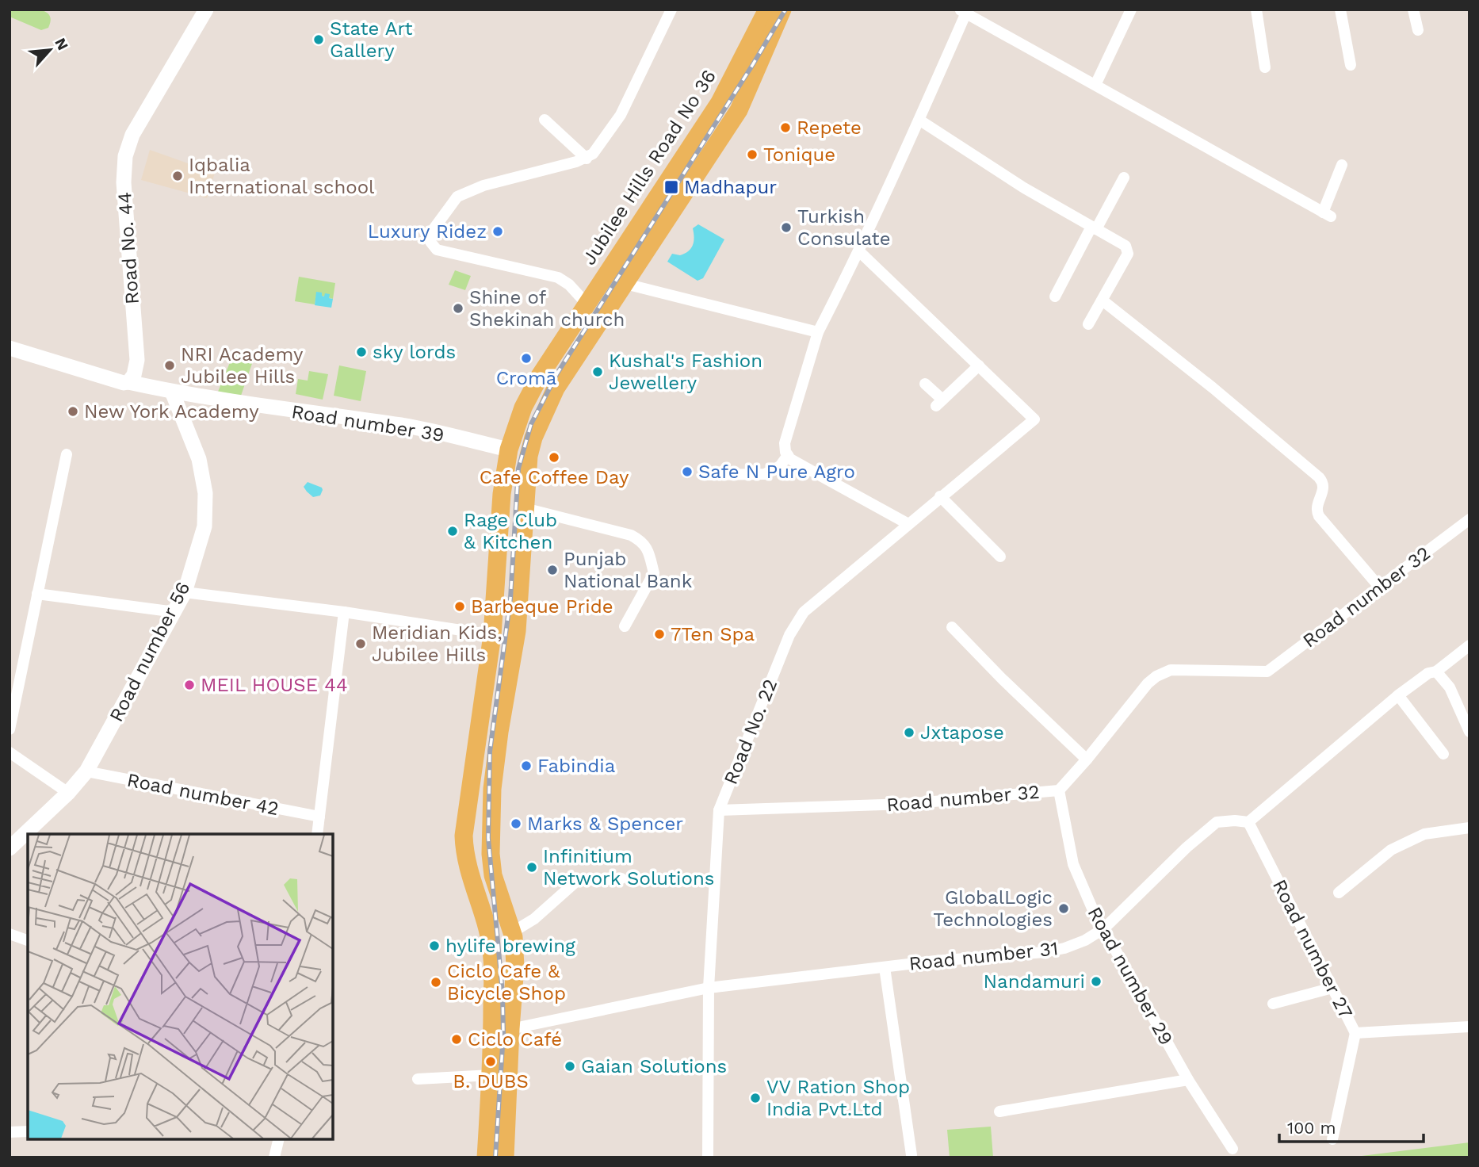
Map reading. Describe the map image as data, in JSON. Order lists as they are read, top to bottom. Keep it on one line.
{"streets":{"main road":["Jubilee Hills Road No 36"],"street":["Road No. 44","Road number 39","Road number 32","Road number 56","Road No. 22","Road number 42","Road number 27","Road number 31","Road number 29"]},"crossings":[["Jubilee Hills Road No 36","Road number 39"],["Road No. 44","Road number 39"],["Road number 39","Road number 56"],["Road number 32","Road No. 22"],["Road number 32","Road number 29"],["Road number 56","Road number 42"],["Road No. 22","Road number 31"],["Road number 27","Road number 31"],["Road number 31","Road number 29"]],"places":{"other":["State Art Gallery","Repete","Tonique","Iqbalia International school","Turkish Consulate","Luxury Ridez","Shine of Shekinah church","sky lords","Cromā","NRI Academy Jubilee Hills","Kushal's Fashion Jewellery","New York Academy","Cafe Coffee Day","Safe N Pure Agro","Rage Club & Kitchen","Punjab National Bank","Barbeque Pride","7Ten Spa","Meridian Kids, Jubilee Hills","MEIL HOUSE 44","Jxtapose","Fabindia","Marks & Spencer","Infinitium Network Solutions","GlobalLogic Technologies","hylife brewing","Nandamuri","Ciclo Cafe & Bicycle Shop","Ciclo Café","B. DUBS","Gaian Solutions","VV Ration Shop India Pvt.Ltd"],"transit":["Madhapur"]},"scale_bar":"100 m","north":"top right"}
